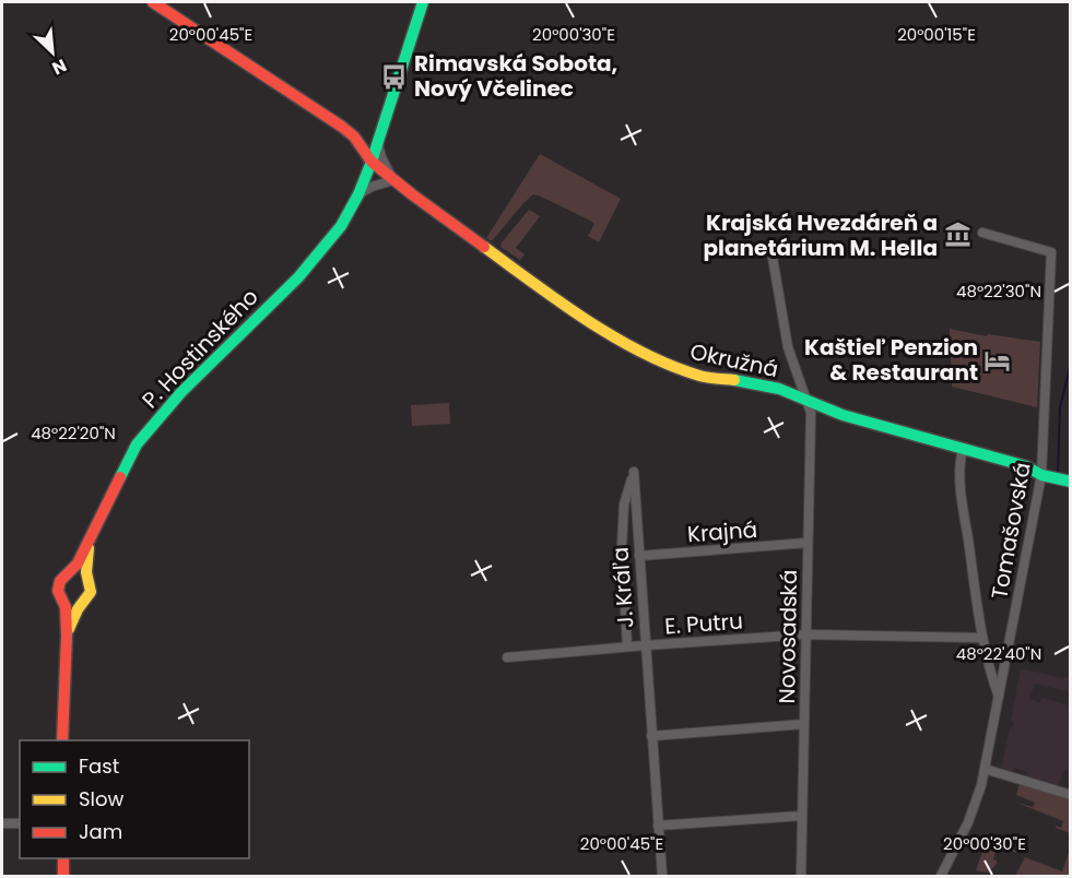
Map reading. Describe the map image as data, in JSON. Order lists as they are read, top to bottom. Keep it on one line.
{"streets":{"street":["P. Hostinského","Okružná","Tomašovská","Krajná","J. Kráľa","E. Putru","Novosadská"]},"crossings":[["P. Hostinského","Okružná"],["Okružná","Tomašovská"],["Okružná","Novosadská"],["Krajná","J. Kráľa"],["Krajná","Novosadská"],["J. Kráľa","E. Putru"],["E. Putru","Novosadská"]],"places":{"bus stop":["Rimavská Sobota, Nový Včelinec"],"museum":["Krajská Hvezdáreň a planetárium M. Hella"],"hotel":["Kaštieľ Penzion & Restaurant"]},"legend":["Fast","Slow","Jam"],"north":"bottom right","coordinates":["20°00'45\"E","20°00'30\"E","20°00'15\"E","48°22'30\"N","48°22'20\"N","48°22'40\"N"]}
